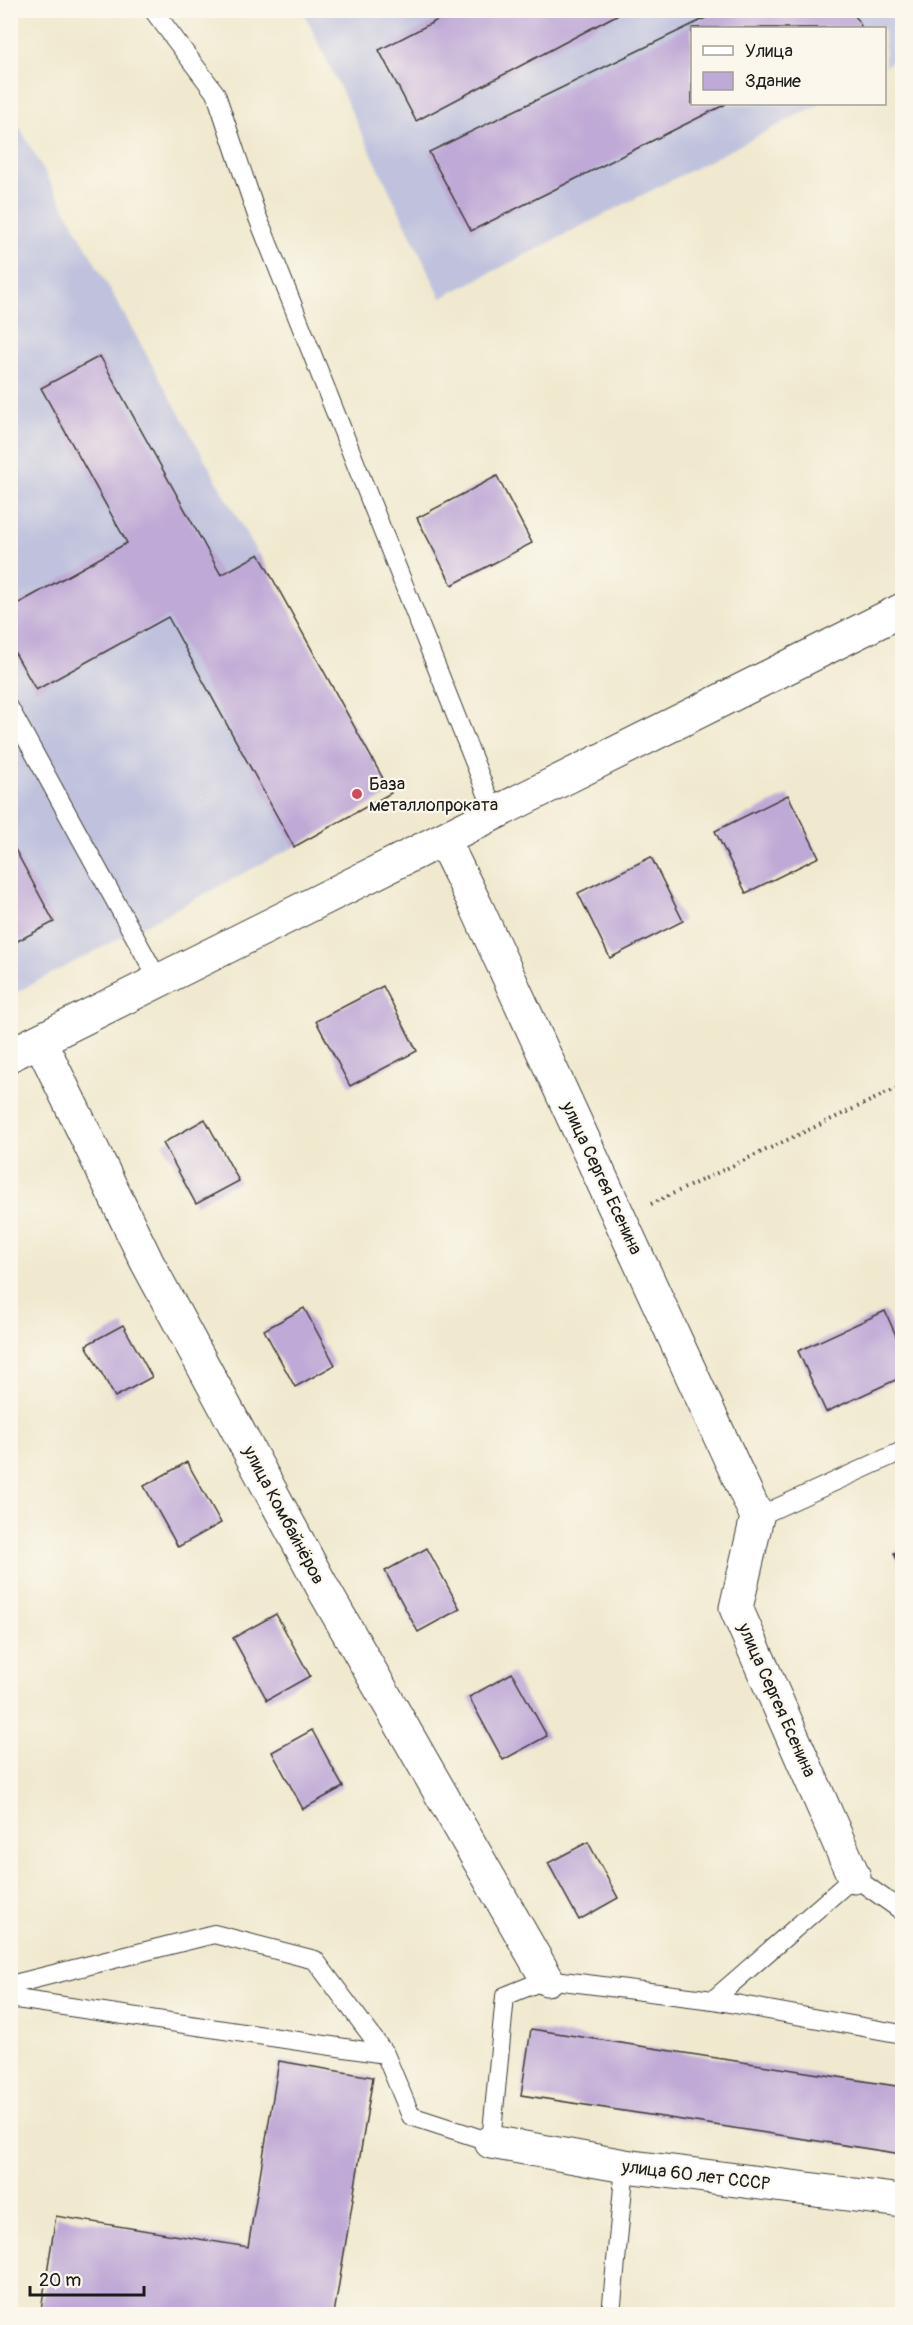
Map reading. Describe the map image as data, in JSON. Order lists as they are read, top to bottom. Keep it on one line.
{"streets":{"street":["улица Сергея Есенина","улица Комбайнёров","улица 60 лет СССР"]},"places":["База металлопроката"],"legend":["Улица","Здание"],"scale_bar":"20 m"}
